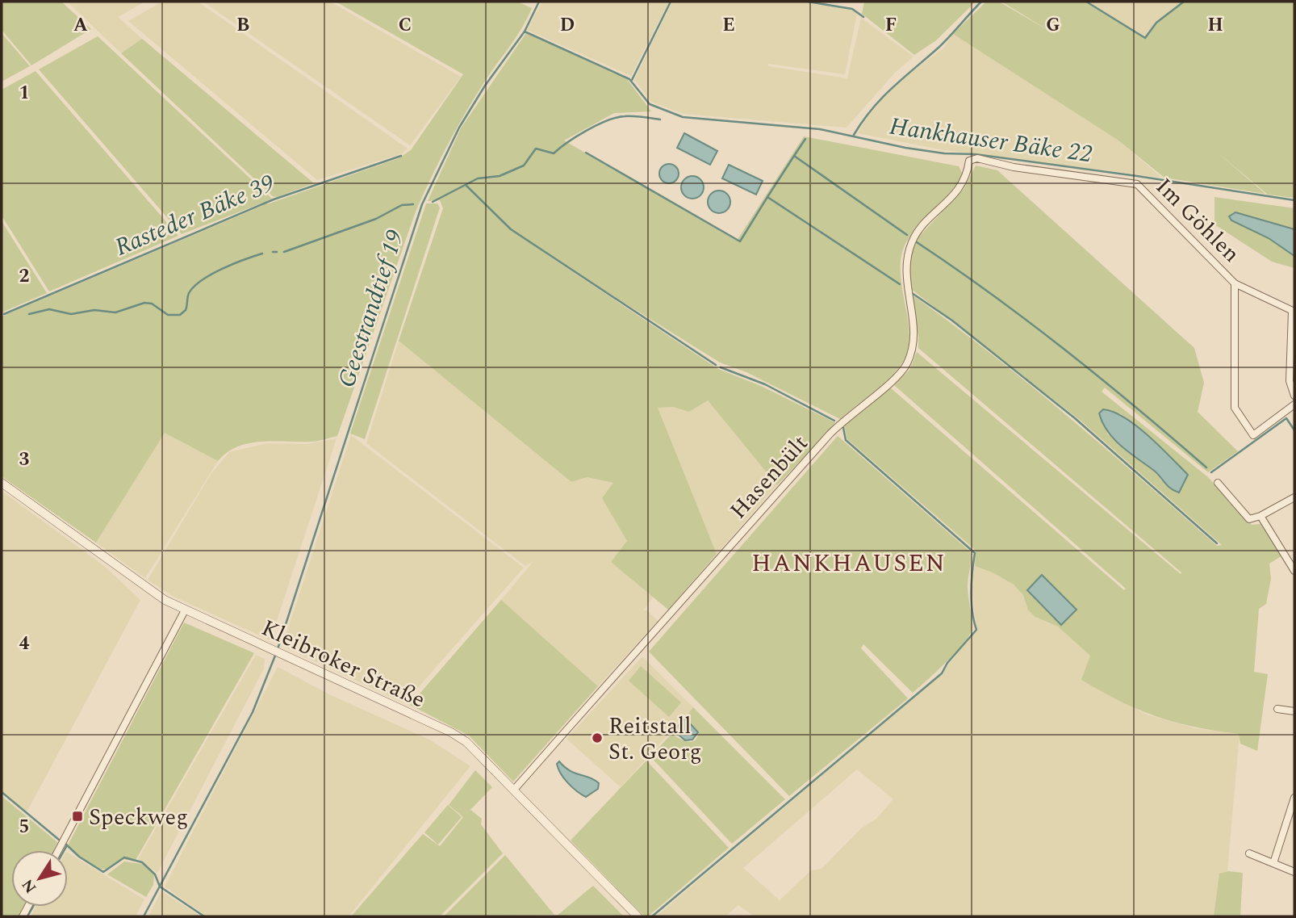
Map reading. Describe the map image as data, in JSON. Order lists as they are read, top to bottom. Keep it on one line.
{"streets":{"street":["Im Göhlen","Hasenbült","Kleibroker Straße"]},"crossings":[["Im Göhlen","Hasenbült"],["Hasenbült","Kleibroker Straße"]],"districts":["HANKHAUSEN"],"water":["Hankhauser Bäke 22","Rasteder Bäke 39","Geestrandtief 19"],"places":{"other":["Reitstall St. Georg"],"transit":["Speckweg"]},"north":"bottom left","grid":{"columns":["A","B","C","D","E","F","G","H"],"rows":["1","2","3","4","5"]}}
